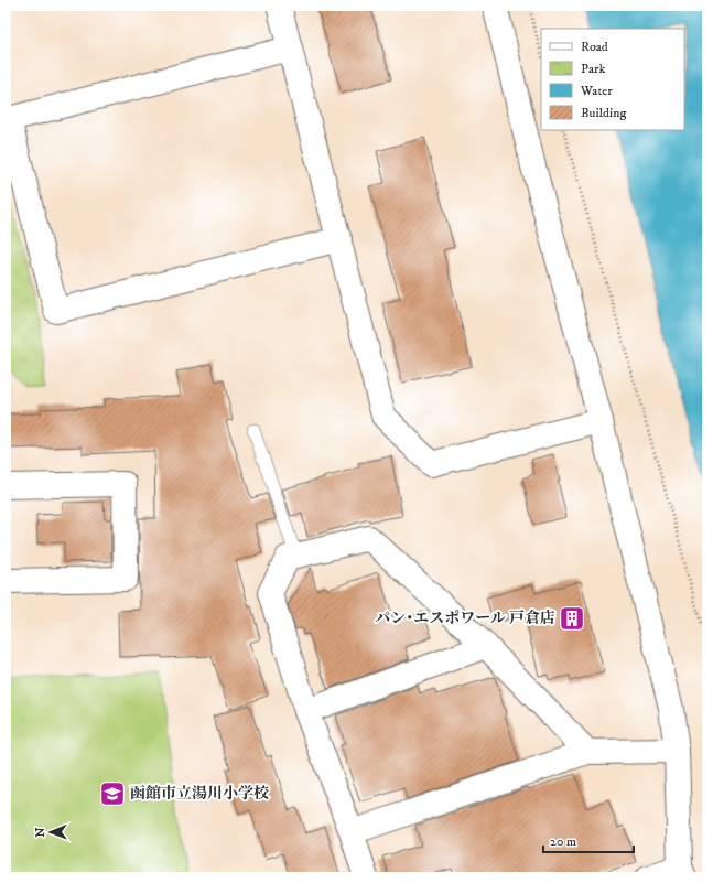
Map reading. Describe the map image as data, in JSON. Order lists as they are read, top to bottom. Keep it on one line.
{"places":{"building":["パン･エスポワール 戸倉店"],"school or university":["函館市立湯川小学校"]},"legend":["Road","Park","Water","Building"],"scale_bar":"20 m","north":"left"}
